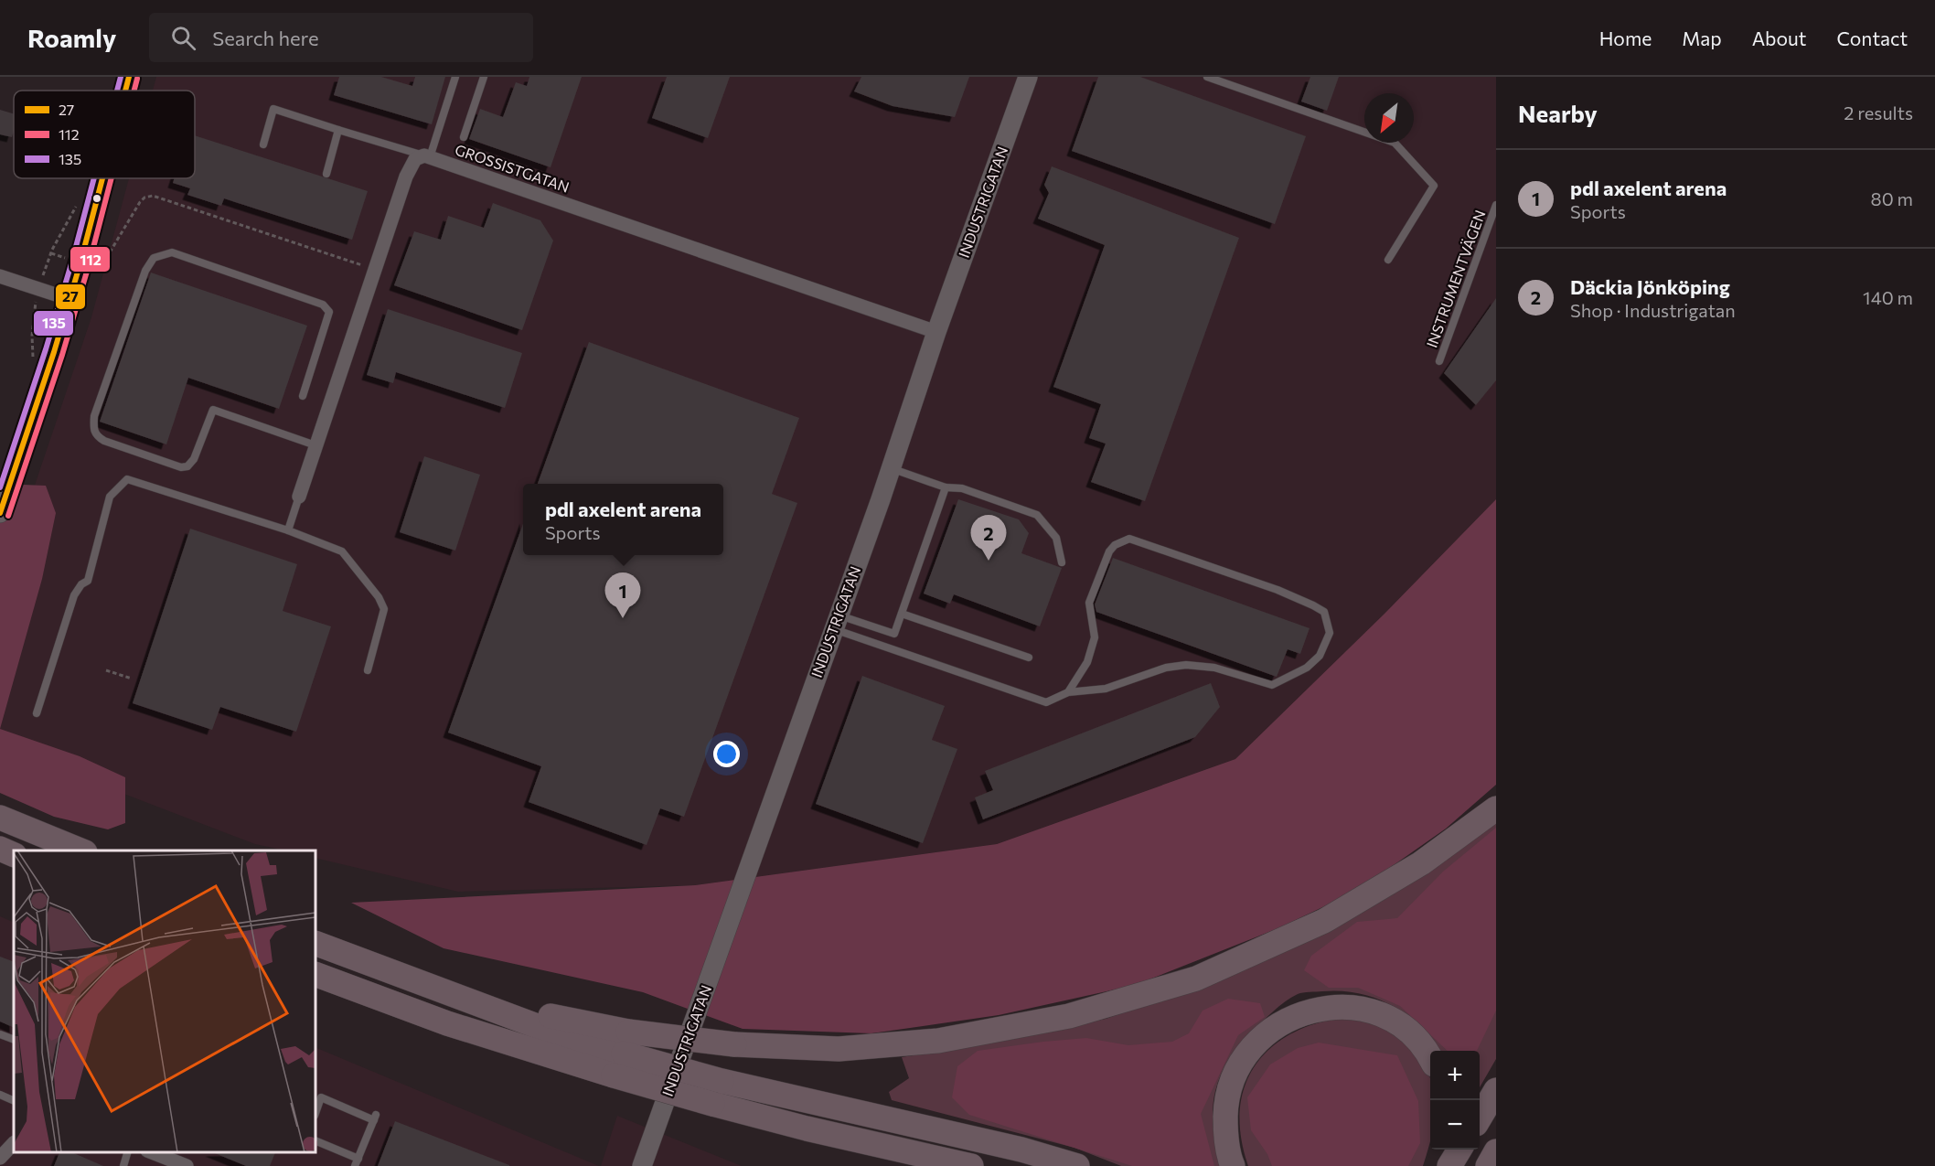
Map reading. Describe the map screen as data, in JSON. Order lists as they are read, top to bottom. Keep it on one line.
{"streets":{"street":["GROSSISTGATAN","INDUSTRIGATAN"],"lane":["INSTRUMENTVÄGEN"]},"crossings":[["GROSSISTGATAN","INDUSTRIGATAN"]],"lines":["transit line 27","transit line 135","transit line 112"],"legend":["27","112","135"],"north":"bottom left","page":{"header":"Roamly","search":"Search here","nav":["Home","Map","About","Contact"],"heading":["Nearby","2 results"],"list":[{"mark":"1","name":"pdl axelent arena","note":"Sports","value":"80 m"},{"mark":"2","name":"Däckia Jönköping","note":"Shop · Industrigatan","value":"140 m"}],"popup":["pdl axelent arena","Sports"],"pins":["2","1"],"map_buttons":["+","−"]}}
